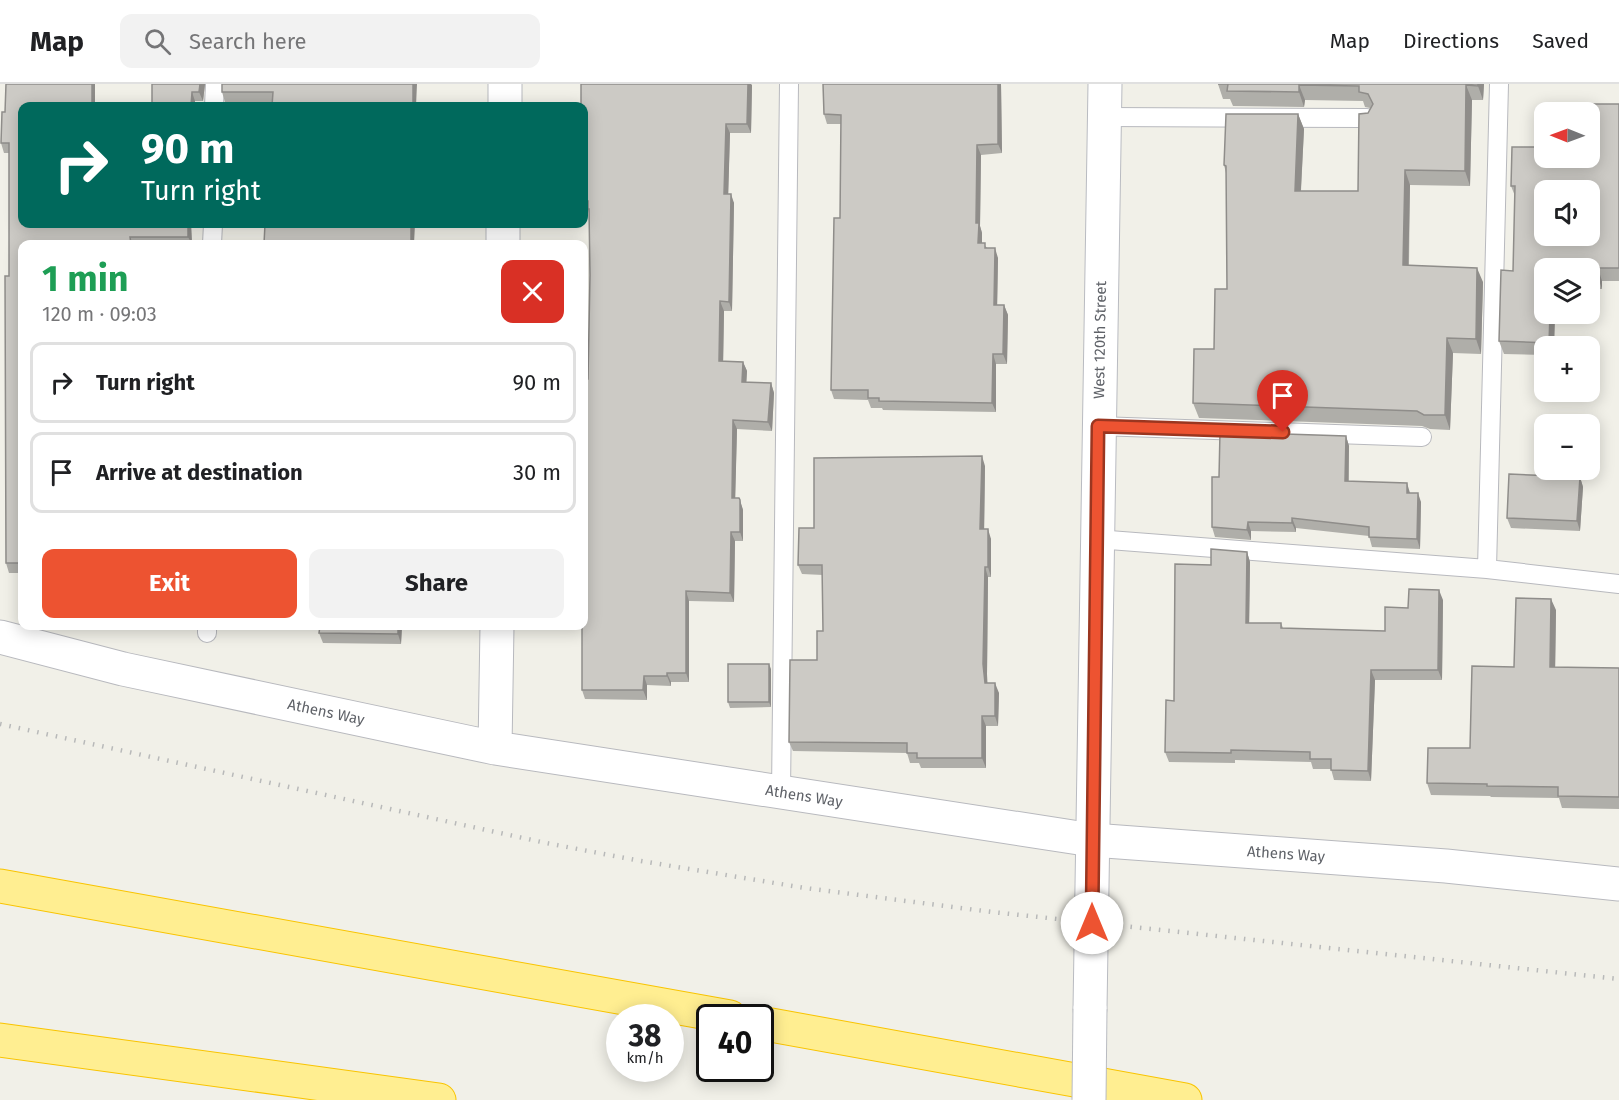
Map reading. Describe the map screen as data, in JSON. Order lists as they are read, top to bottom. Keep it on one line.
{"streets":{"street":["West 120th Street","Athens Way"]},"crossings":[["West 120th Street","Athens Way"]],"north":"left","page":{"header":"Map","search":"Search here","nav":["Map","Directions","Saved"],"map_buttons":["+","−"],"turn":["90 m","Turn right"],"heading":["1 min","120 m · 09:03"],"list":[{"name":"Turn right","value":"90 m"},{"name":"Arrive at destination","value":"30 m"}],"buttons":["Exit","Share"],"speed":"38 km/h","limit":"40"}}
